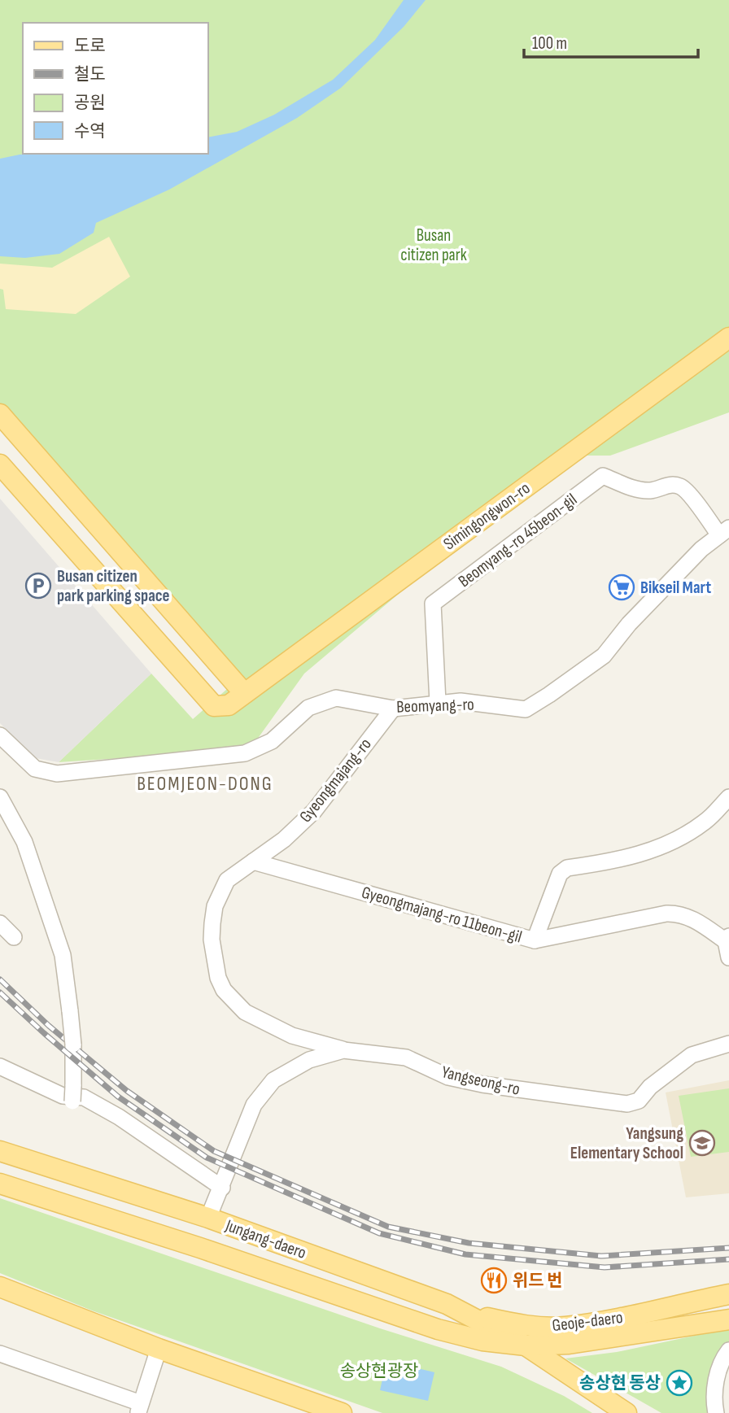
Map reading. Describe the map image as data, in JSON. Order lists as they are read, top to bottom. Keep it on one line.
{"streets":{"main road":["Simingongwon-ro","Jungang-daero","Geoje-daero"],"street":["Beomyang-ro 45beon-gil","Beomyang-ro","Gyeongmajang-ro","Gyeongmajang-ro 11beon-gil","Yangseong-ro"]},"crossings":[["Beomyang-ro 45beon-gil","Beomyang-ro"],["Beomyang-ro","Gyeongmajang-ro"],["Gyeongmajang-ro","Gyeongmajang-ro 11beon-gil"],["Gyeongmajang-ro","Yangseong-ro"],["Yangseong-ro","Jungang-daero"],["Jungang-daero","Geoje-daero"]],"districts":["BEOMJEON-DONG"],"parks":["Busan citizen park","송상현광장"],"places":{"parking":["Busan citizen park parking space"],"supermarket":["Bikseil Mart"],"school or university":["Yangsung Elementary School"],"restaurant":["위드 번"],"place":["송상현 동상"]},"legend":["도로","철도","공원","수역"],"scale_bar":"100 m"}
